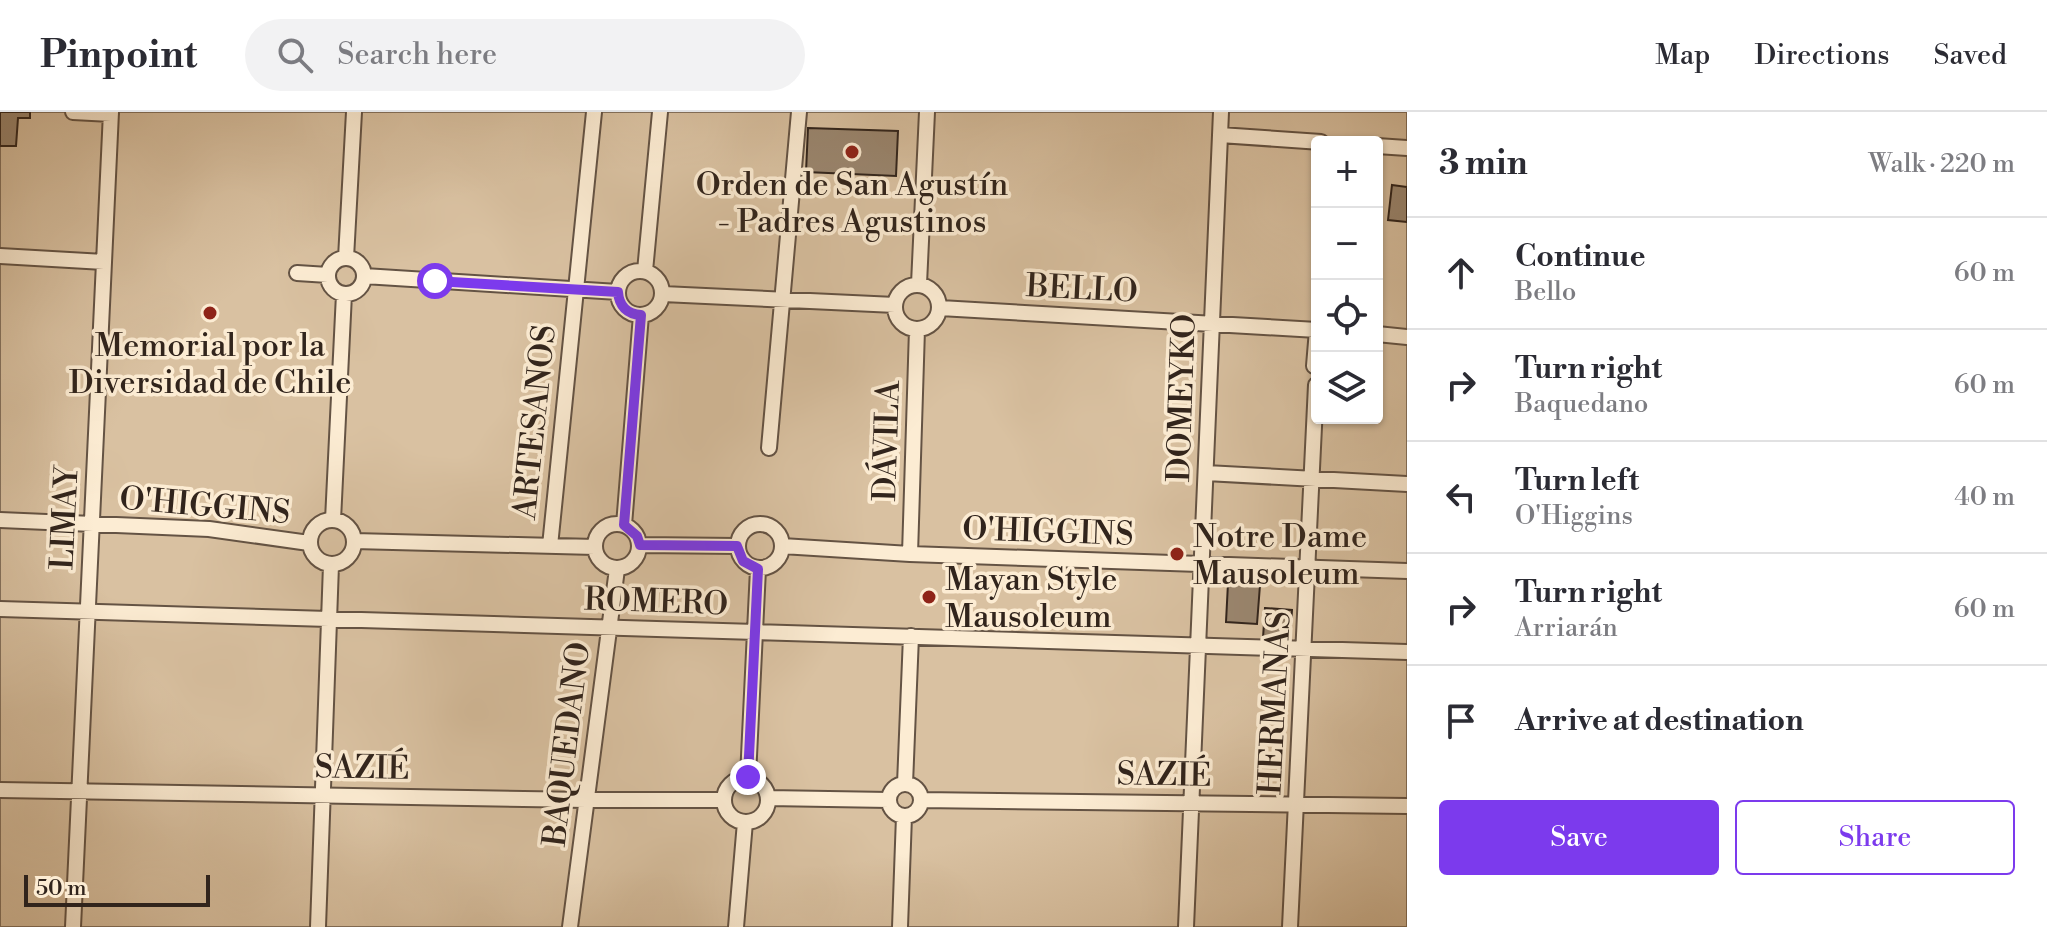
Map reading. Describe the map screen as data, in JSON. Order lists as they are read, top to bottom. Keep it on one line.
{"streets":{"lane":["BELLO","DOMEYKO","ARTESANOS","DÁVILA","O'HIGGINS","LIMAY","ROMERO","HERMANAS","BAQUEDANO","SAZIÉ"]},"crossings":[["BELLO","DOMEYKO"],["BELLO","DÁVILA"],["DOMEYKO","O'HIGGINS"],["DOMEYKO","ROMERO"],["DOMEYKO","SAZIÉ"],["DÁVILA","O'HIGGINS"],["O'HIGGINS","LIMAY"],["O'HIGGINS","HERMANAS"],["LIMAY","ROMERO"],["LIMAY","SAZIÉ"],["ROMERO","HERMANAS"],["ROMERO","BAQUEDANO"],["HERMANAS","SAZIÉ"],["BAQUEDANO","SAZIÉ"]],"places":["Orden de San Agustín - Padres Agustinos","Memorial por la Diversidad de Chile","Notre Dame Mausoleum","Mayan Style Mausoleum"],"scale_bar":"50 m","page":{"header":"Pinpoint","search":"Search here","nav":["Map","Directions","Saved"],"heading":["3 min","Walk · 220 m"],"map_buttons":["+","−"],"list":[["Continue","Bello","60 m"],["Turn right","Baquedano","60 m"],["Turn left","O'Higgins","40 m"],["Turn right","Arriarán","60 m"],"Arrive at destination"],"buttons":["Save","Share"],"scale":"50 m"}}
